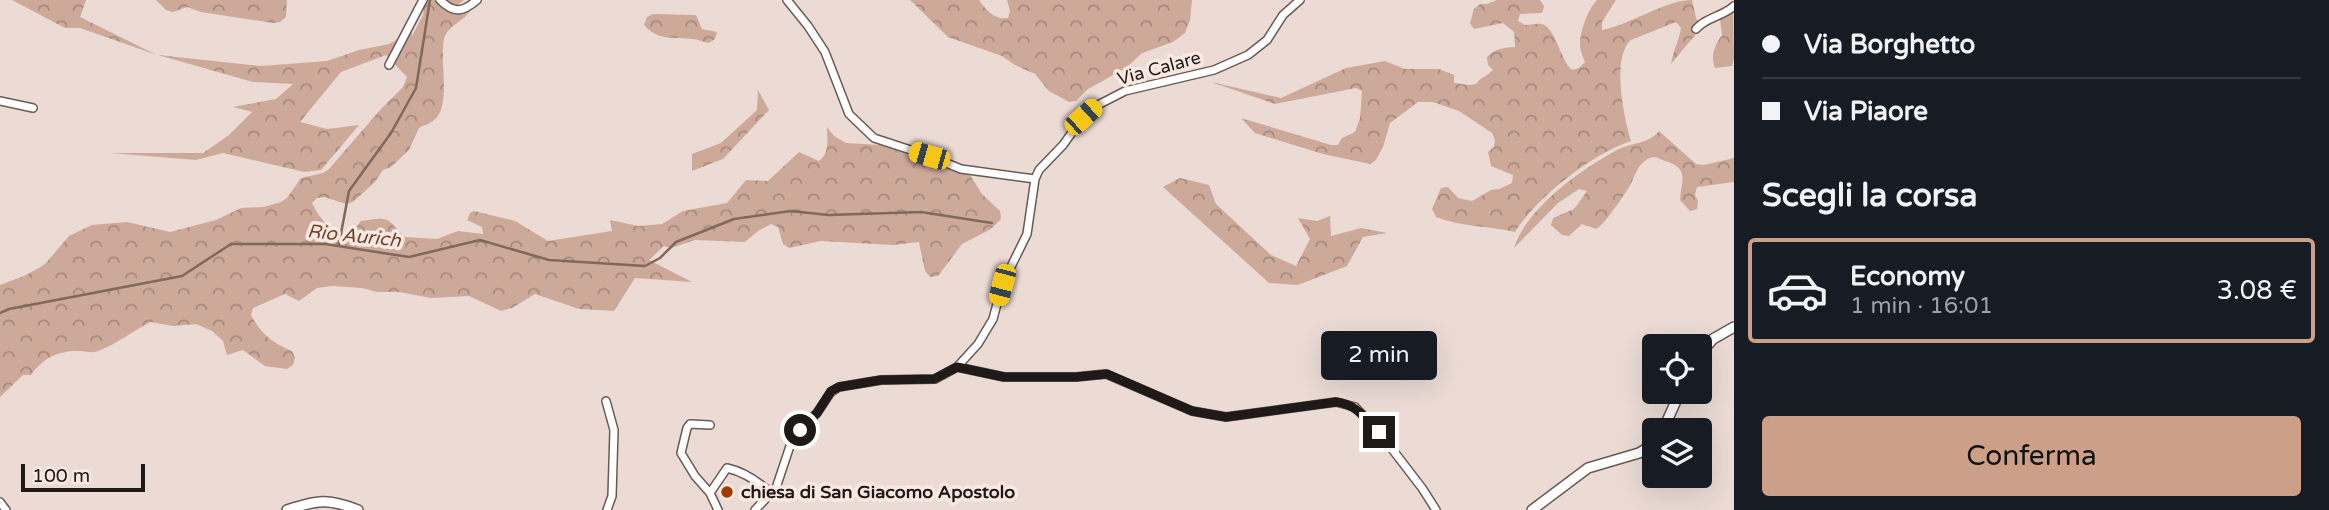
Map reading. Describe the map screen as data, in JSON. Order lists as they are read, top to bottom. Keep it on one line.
{"streets":{"street":["Via Calare"]},"water":["Rio Aurich"],"places":["chiesa di San Giacomo Apostolo"],"scale_bar":"100 m","page":{"banner":["Via Borghetto","Via Piaore"],"heading":"Scegli la corsa","list":[{"name":"Economy","note":"1 min · 16:01","value":"3.08 €"}],"bubble":"2 min","buttons":"Conferma","scale":"100 m"}}
